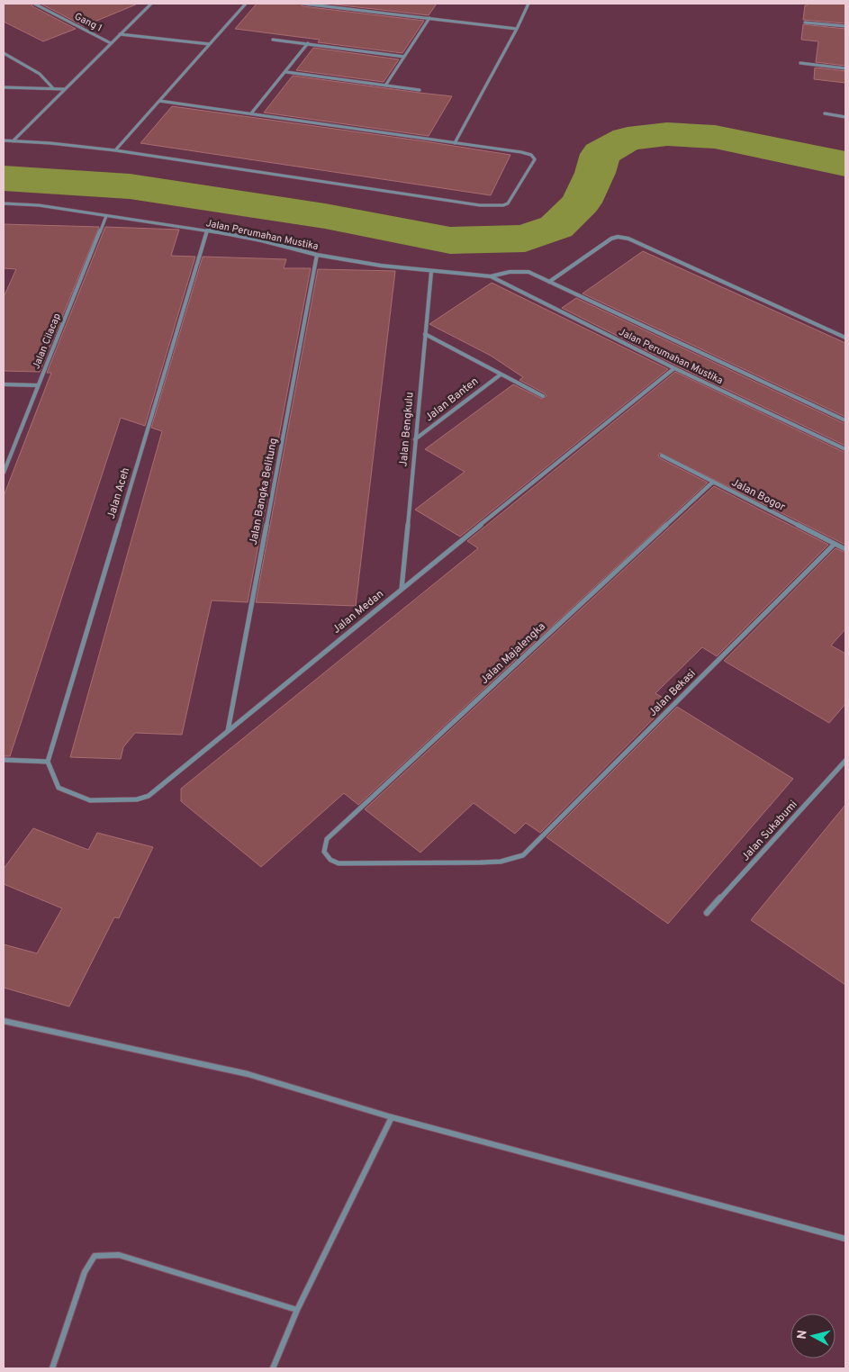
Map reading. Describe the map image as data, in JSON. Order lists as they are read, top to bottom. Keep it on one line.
{"streets":{"street":["Gang 1","Jalan Perumahan Mustika","Jalan Cilacap","Jalan Banten","Jalan Bengkulu","Jalan Bangka Belitung","Jalan Aceh","Jalan Bogor","Jalan Medan","Jalan Majalengka","Jalan Bekasi","Jalan Sukabumi"]},"crossings":[["Jalan Perumahan Mustika","Jalan Cilacap"],["Jalan Perumahan Mustika","Jalan Bengkulu"],["Jalan Perumahan Mustika","Jalan Bangka Belitung"],["Jalan Perumahan Mustika","Jalan Aceh"],["Jalan Perumahan Mustika","Jalan Medan"],["Jalan Banten","Jalan Bengkulu"],["Jalan Bengkulu","Jalan Medan"],["Jalan Bangka Belitung","Jalan Medan"],["Jalan Aceh","Jalan Medan"],["Jalan Bogor","Jalan Majalengka"],["Jalan Bogor","Jalan Bekasi"],["Jalan Majalengka","Jalan Bekasi"]],"north":"left"}
